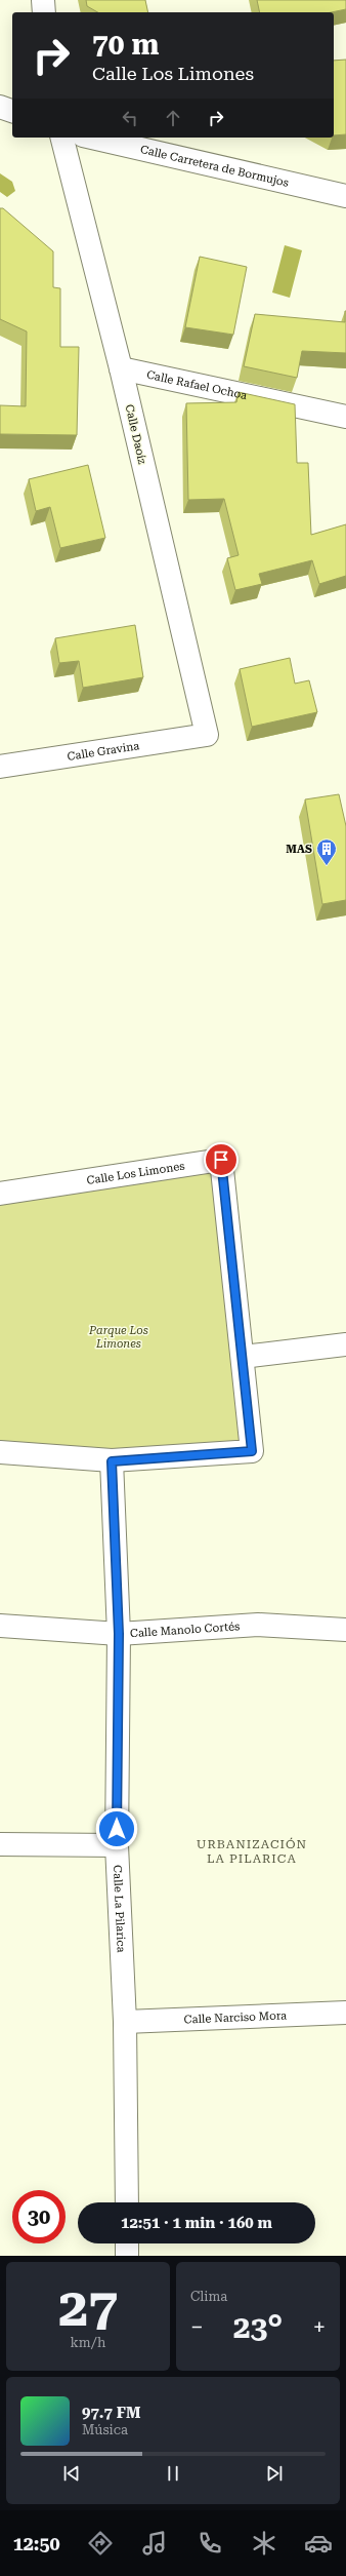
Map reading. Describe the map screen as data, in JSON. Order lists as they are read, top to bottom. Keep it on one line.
{"streets":{"street":["Calle Carretera de Bormujos","Calle Rafael Ochoa","Calle Daoíz","Calle Gravina","Calle Los Limones","Calle Manolo Cortés","Calle La Pilarica","Calle Narciso Mora"]},"crossings":[["Calle Rafael Ochoa","Calle Daoíz"],["Calle Daoíz","Calle Gravina"],["Calle Los Limones","Calle La Pilarica"],["Calle Manolo Cortés","Calle La Pilarica"],["Calle La Pilarica","Calle Narciso Mora"]],"districts":["URBANIZACIÓN LA PILARICA"],"parks":["Parque Los Limones"],"places":{"building":["MAS"]},"page":{"turn":["70 m","Calle Los Limones"],"limit":"30","trip":"12:51 · 1 min · 160 m","tile":[["27","km/h"],"Clima"],"heat":["−","23°","+"],"song":["97.7 FM","Música"],"tabs":"12:50"}}
